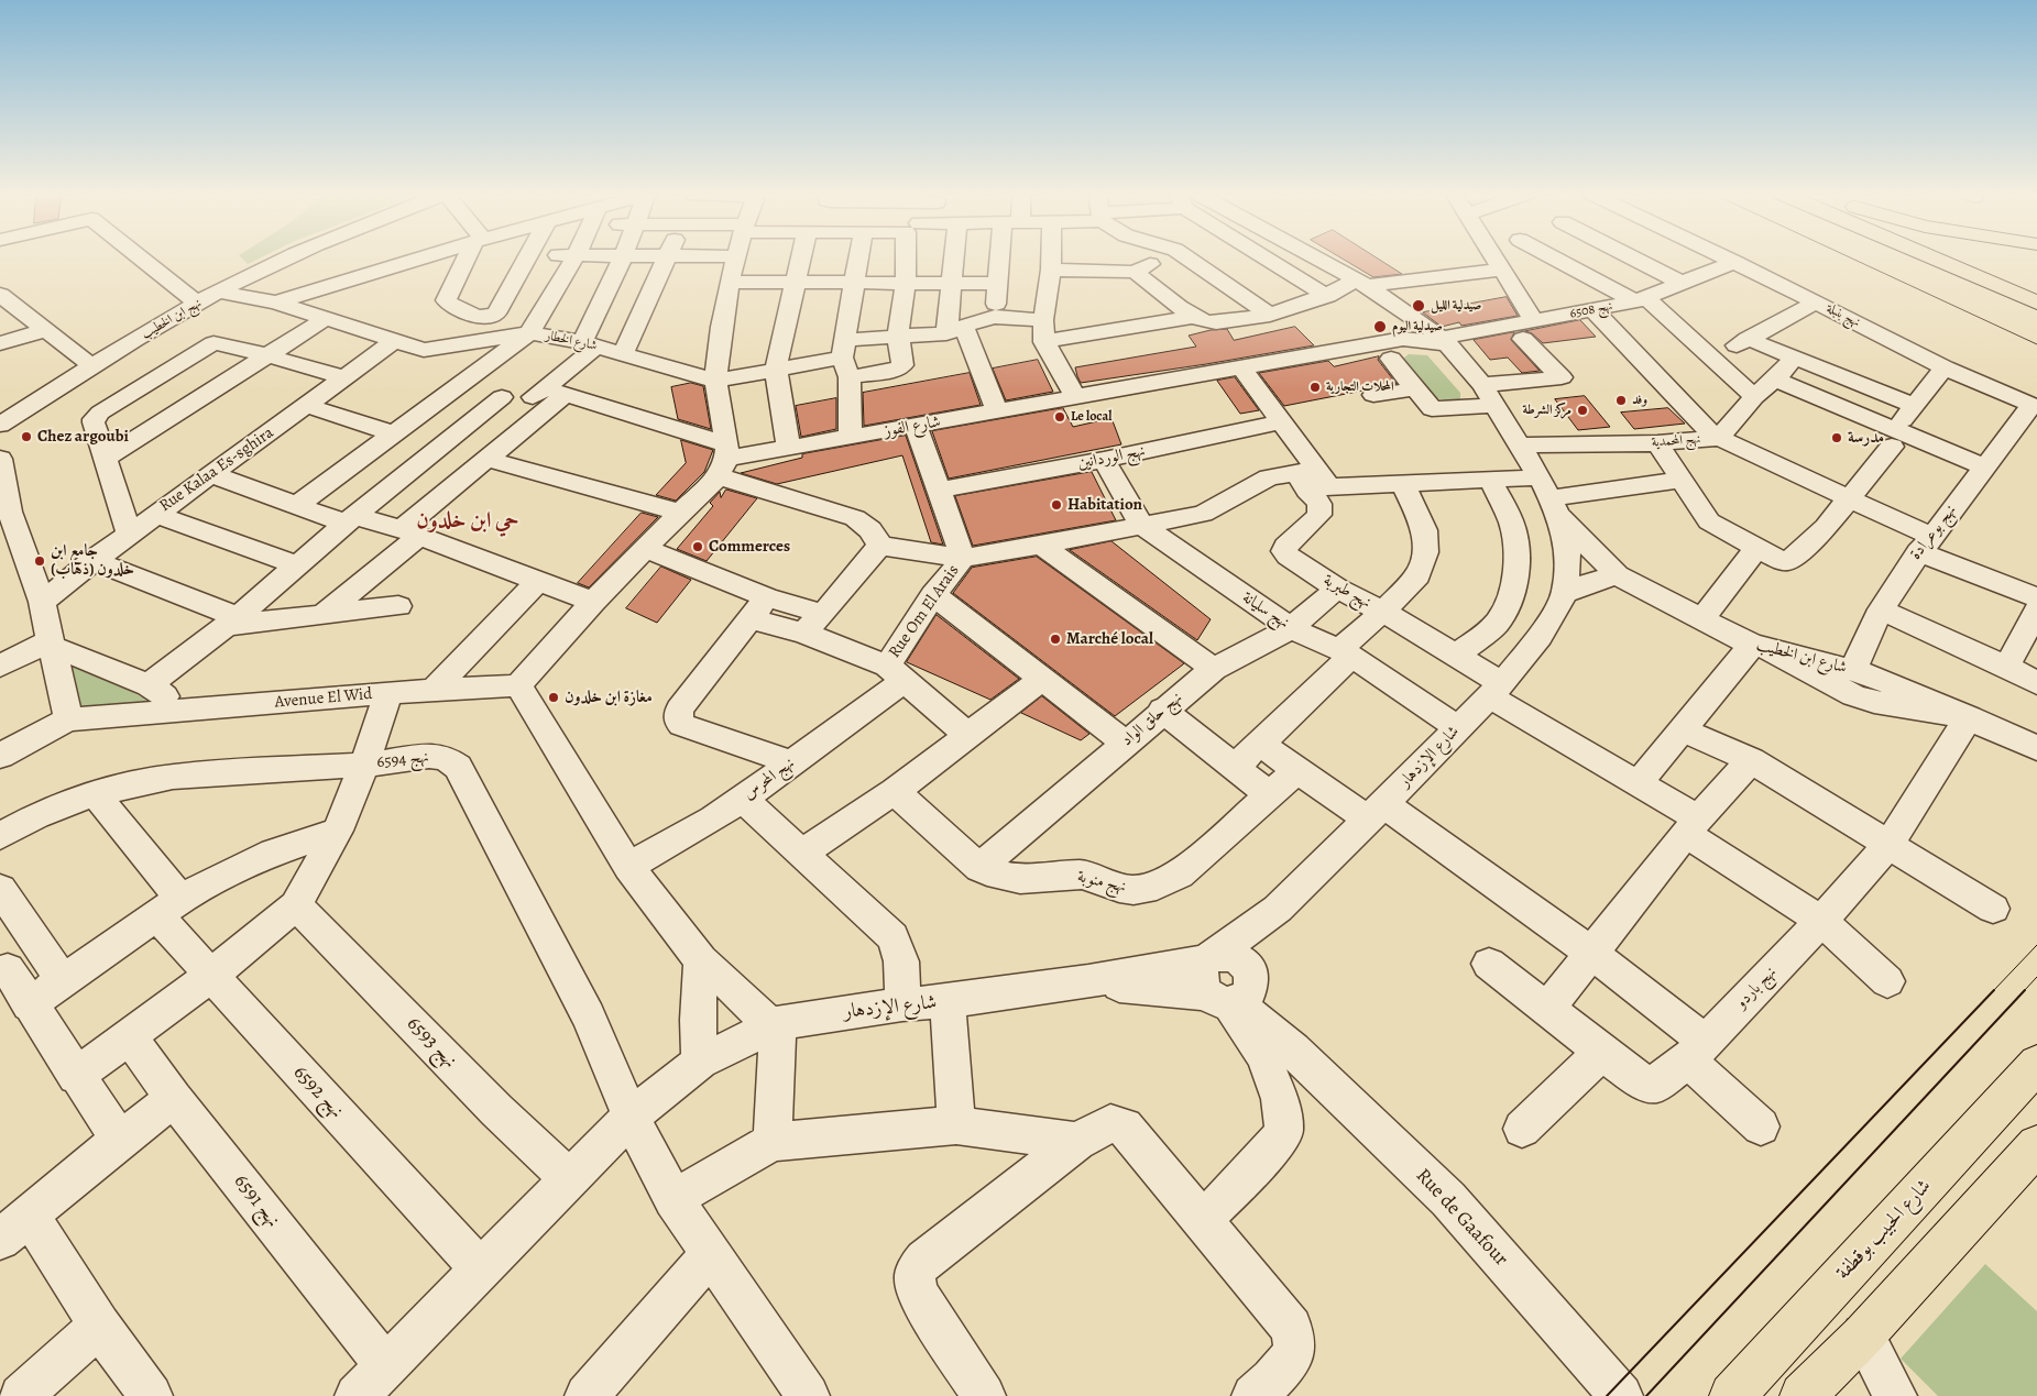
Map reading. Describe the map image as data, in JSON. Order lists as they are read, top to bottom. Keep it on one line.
{"streets":{"main road":["شارع الحبيب بوقطفة"],"street":["نهج 6508","نهج بنبلة","نهج ابن الخطيب","شارع الخطار","شارع الفوز","نهج المحمدية","نهج الوردانين","Rue Kalaa Es-sghira","نهج بوعرادة","نهج طبربة","نهج سليانة","Rue Om El Arais","شارع ابن الخطيب","Avenue El Wid","نهج حلق الواد","شارع الإزدهار","نهج 6594","نهج المحرس","نهج منوبة","نهج باردو","نهج 6593","نهج 6592","نهج 6591","Rue de Gaafour"]},"crossings":[["نهج 6508","نهج بنبلة"],["نهج 6508","شارع الفوز"],["نهج 6508","شارع ابن الخطيب"],["نهج بنبلة","نهج بوعرادة"],["نهج ابن الخطيب","شارع الخطار"],["شارع الخطار","Rue Kalaa Es-sghira"],["شارع الفوز","نهج طبربة"],["شارع الفوز","Rue Om El Arais"],["شارع الفوز","شارع ابن الخطيب"],["نهج المحمدية","شارع ابن الخطيب"],["نهج الوردانين","نهج طبربة"],["نهج الوردانين","نهج سليانة"],["نهج الوردانين","Rue Om El Arais"],["نهج بوعرادة","شارع ابن الخطيب"],["نهج طبربة","نهج حلق الواد"],["نهج طبربة","شارع الإزدهار"],["نهج طبربة","نهج باردو"],["نهج سليانة","نهج حلق الواد"],["نهج سليانة","شارع الإزدهار"],["Rue Om El Arais","نهج المحرس"],["شارع ابن الخطيب","شارع الإزدهار"],["شارع ابن الخطيب","نهج باردو"],["نهج حلق الواد","نهج منوبة"],["شارع الإزدهار","نهج 6594"],["شارع الإزدهار","نهج 6593"],["شارع الإزدهار","نهج 6592"],["شارع الإزدهار","نهج 6591"],["نهج 6594","نهج 6592"]],"districts":["حي ابن خلدون"],"places":["صيدلية الليل","صيدلية اليوم","المحلات التجارية","وفد","مركز الشرطة","Le local","Chez argoubi","مدرسة","Habitation","Commerces","جامع ابن خلدون (ذهاب)","Marché local","مغازة ابن خلدون"]}
